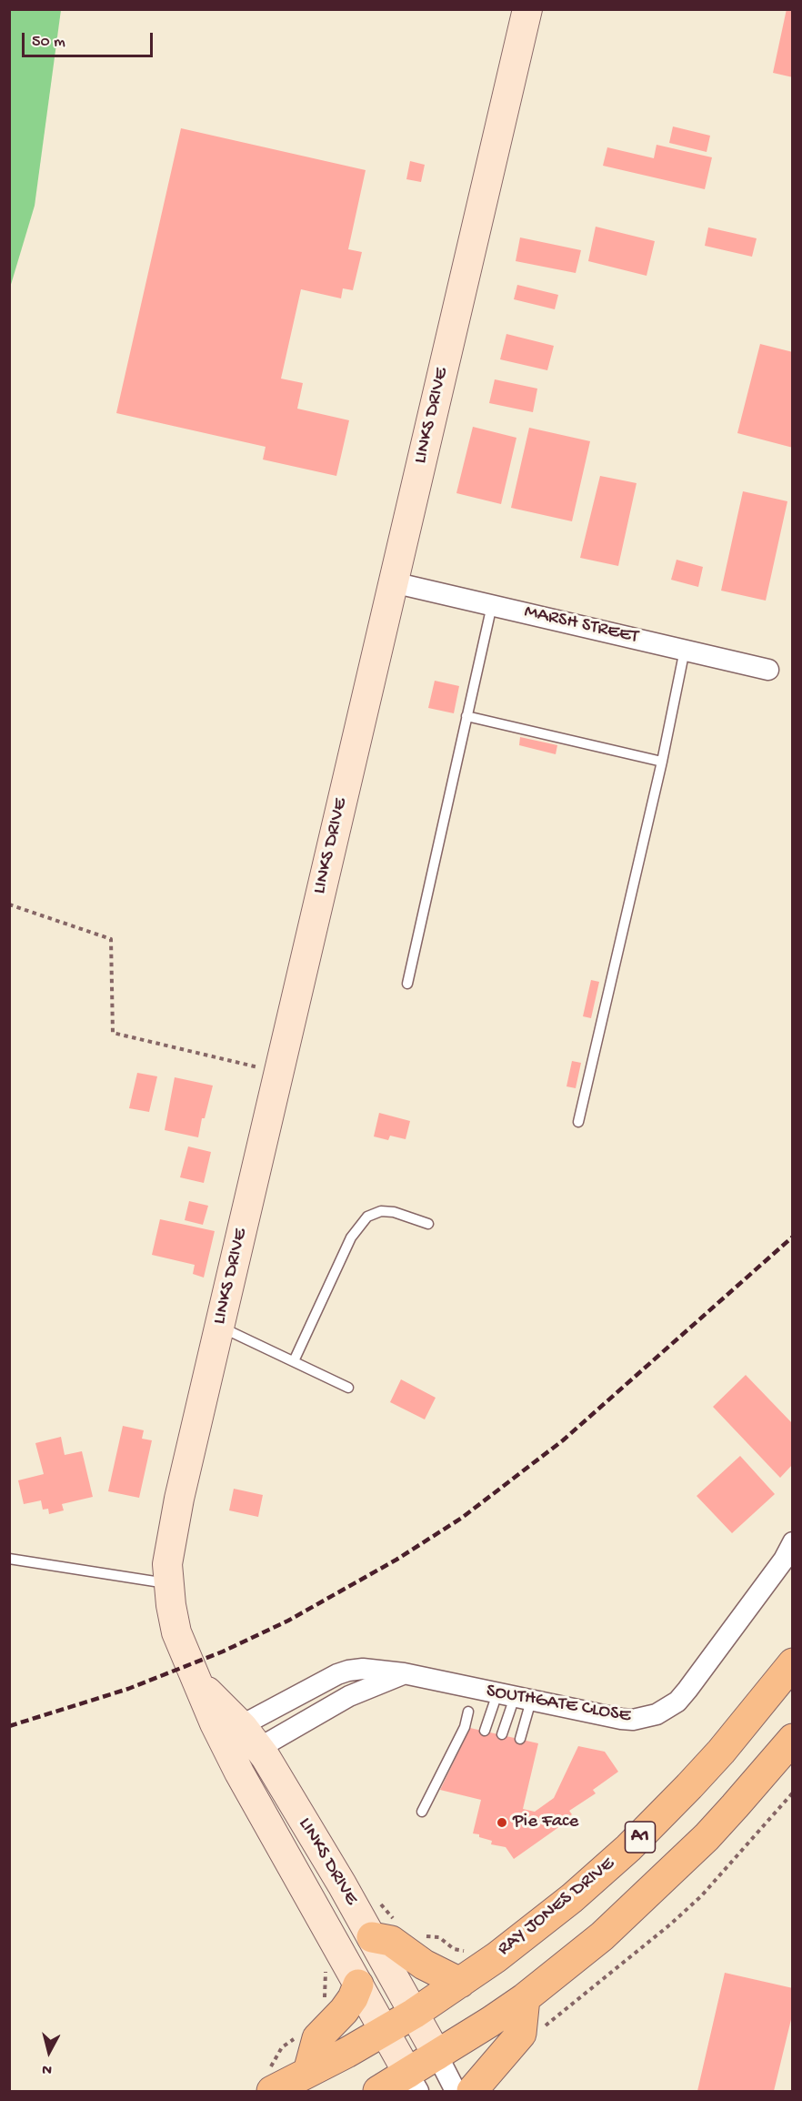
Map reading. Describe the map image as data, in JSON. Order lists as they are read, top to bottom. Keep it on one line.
{"streets":{"highway":["A1","RAY JONES DRIVE"],"street":["LINKS DRIVE","MARSH STREET","SOUTHGATE CLOSE"]},"crossings":[["LINKS DRIVE","MARSH STREET"],["LINKS DRIVE","SOUTHGATE CLOSE"],["LINKS DRIVE","A1"],["LINKS DRIVE","RAY JONES DRIVE"]],"places":["Pie Face"],"scale_bar":"50 m","north":"bottom"}
